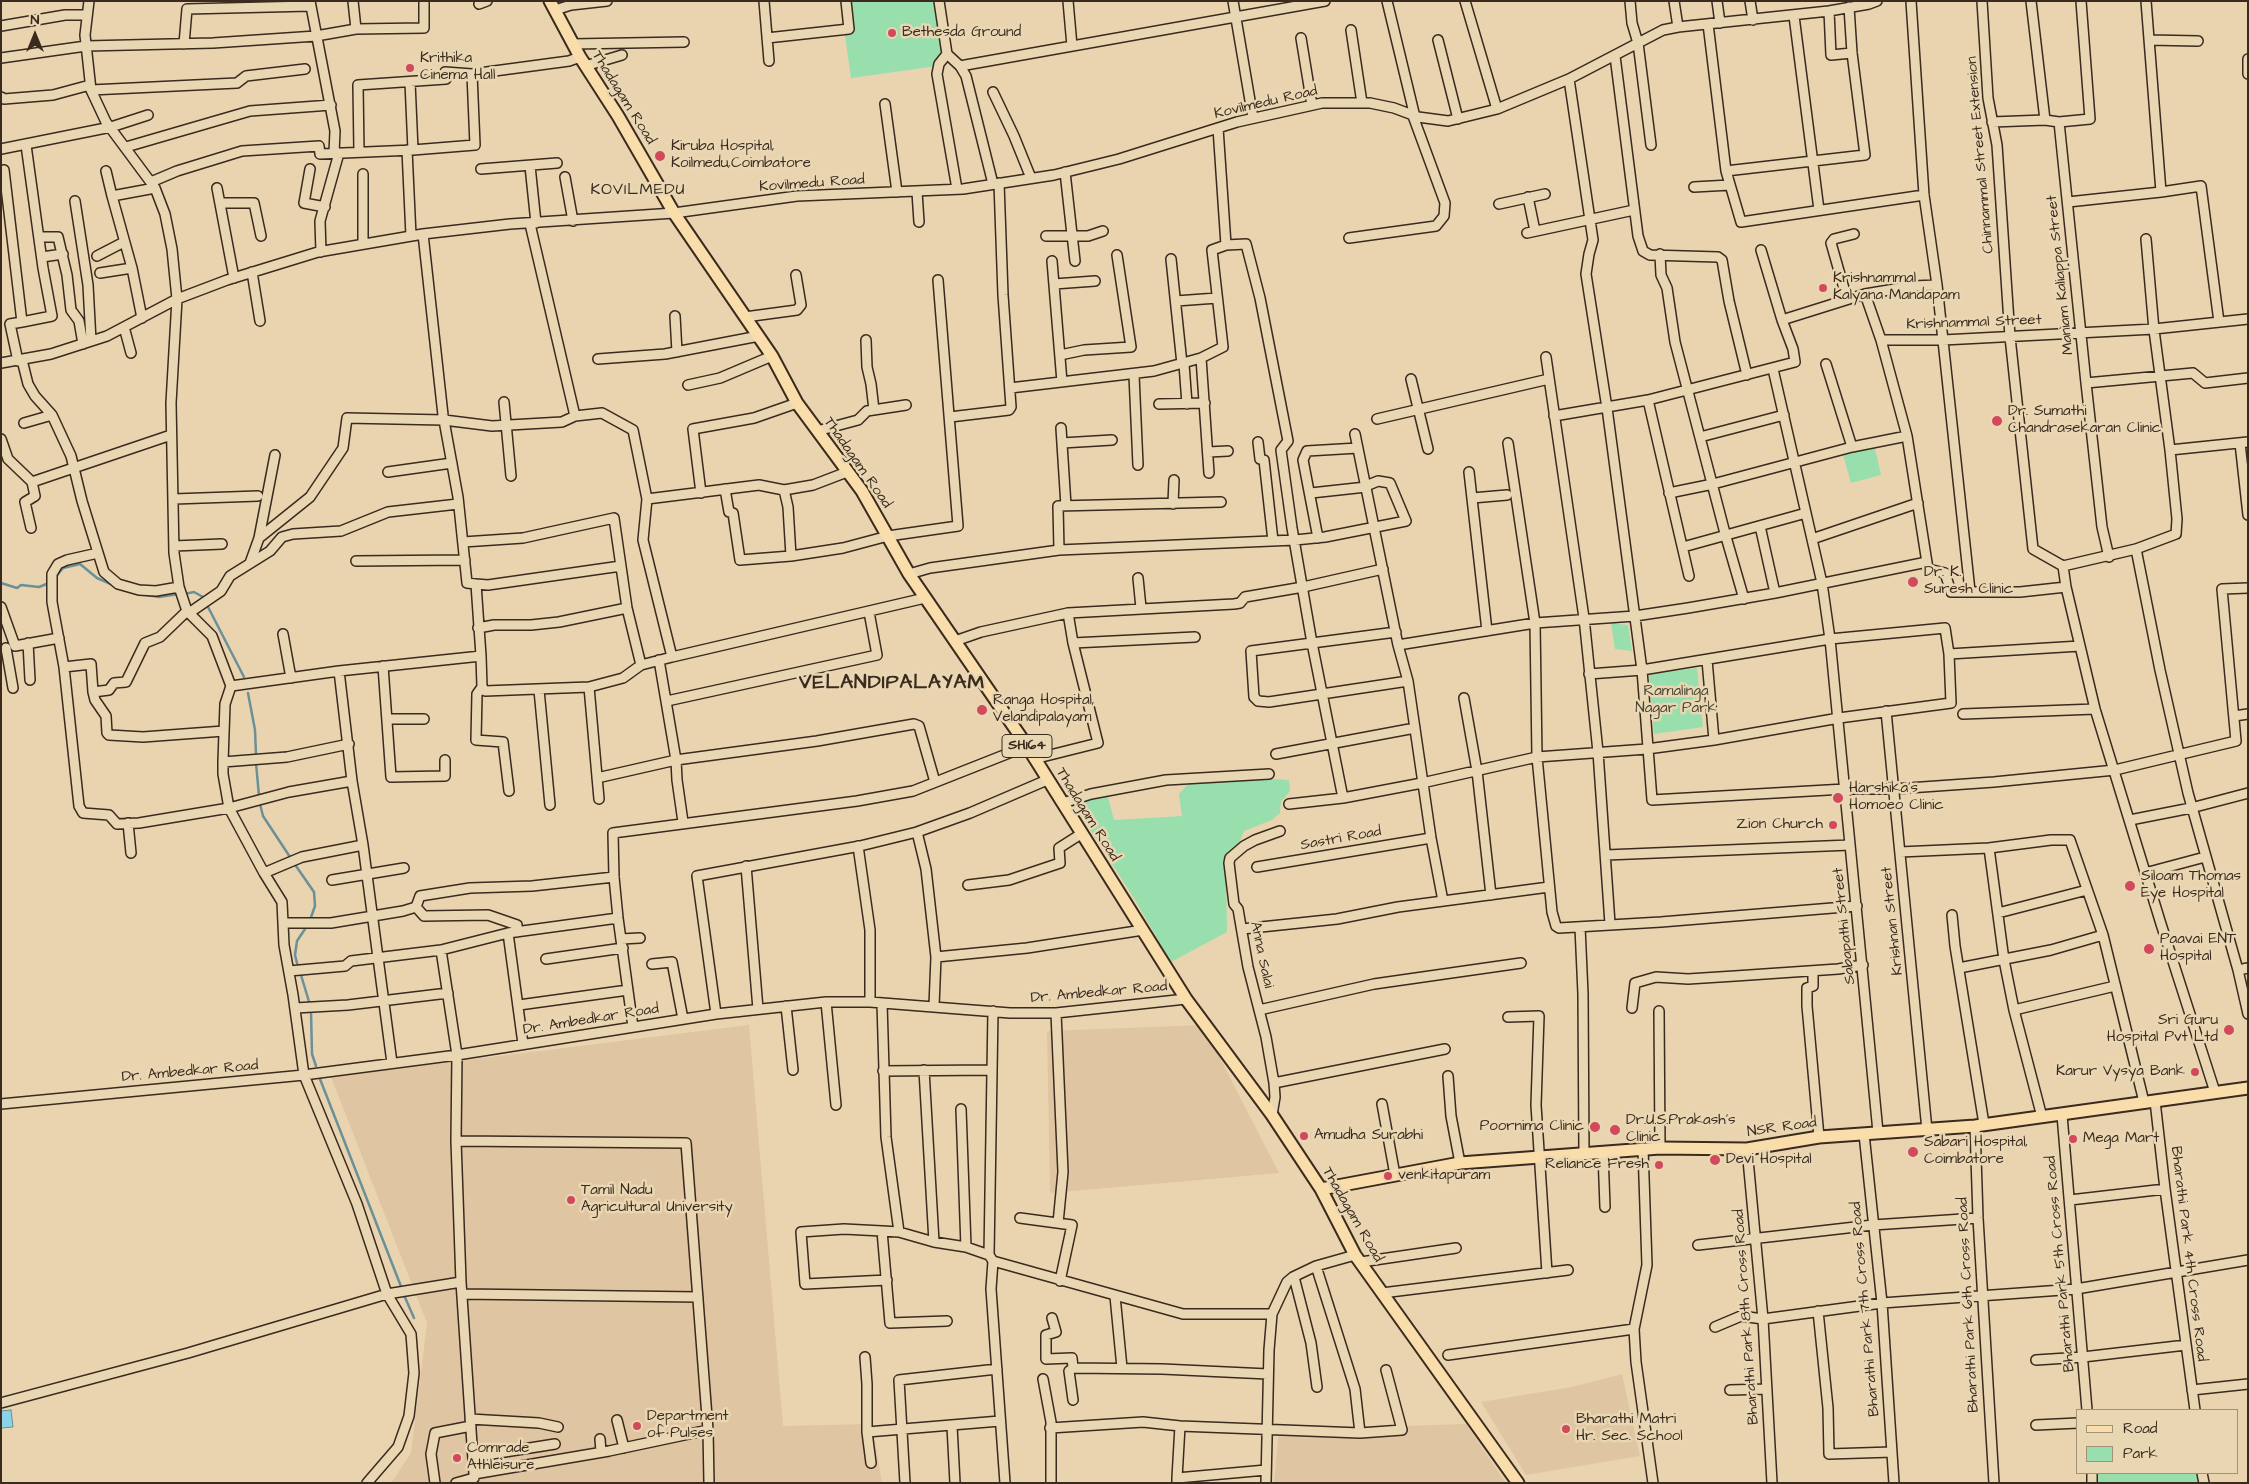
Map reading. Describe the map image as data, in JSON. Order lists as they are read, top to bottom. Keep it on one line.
{"streets":{"main road":["Thadagam Road","SH164","NSR Road"],"street":["Kovilmedu Road","Chinnammal Street Extension","Maniam Kaliappa Street","Krishnammal Street","Sastri Road","Krishnan Street","Sabapathi Street","Anna Salai","Dr. Ambedkar Road","Bharathi Park 4th Cross Road","Bharathi Park 5th Cross Road","Bharathi Park 6th Cross Road","Bharathi Park 7th Cross Road","Bharathi Park 8th Cross Road"]},"crossings":[["Thadagam Road","Kovilmedu Road"],["Thadagam Road","Anna Salai"],["Thadagam Road","Dr. Ambedkar Road"],["Thadagam Road","NSR Road"],["Chinnammal Street Extension","Krishnammal Street"],["Maniam Kaliappa Street","Krishnammal Street"],["Krishnan Street","NSR Road"],["Sabapathi Street","NSR Road"],["NSR Road","Bharathi Park 4th Cross Road"],["NSR Road","Bharathi Park 5th Cross Road"],["NSR Road","Bharathi Park 6th Cross Road"],["NSR Road","Bharathi Park 7th Cross Road"],["NSR Road","Bharathi Park 8th Cross Road"]],"districts":["KOVILMEDU","VELANDIPALAYAM"],"parks":["Ramalinga Nagar Park"],"places":["Bethesda Ground","Krithika Cinema Hall","Kiruba Hospital, Koilmedu,Coimbatore","Krishnammal Kalyana Mandapam","Dr. Sumathi Chandrasekaran Clinic","Dr. K. Suresh Clinic","Ranga Hospital, Velandipalayam","Harshika's Homoeo Clinic","Zion Church","Siloam Thomas Eye Hospital","Paavai ENT Hospital","Sri Guru Hospital Pvt Ltd","Karur Vysya Bank","Poornima Clinic","Dr.U.S.Prakash's Clinic","Amudha Surabhi","Mega Mart","Sabari Hospital, Coimbatore","Devi Hospital","Reliance Fresh","venkitapuram","Tamil Nadu Agricultural University","Department of Pulses","Bharathi Matri Hr. Sec. School","Comrade Athleisure"],"legend":["Road","Park"],"north":"top"}
